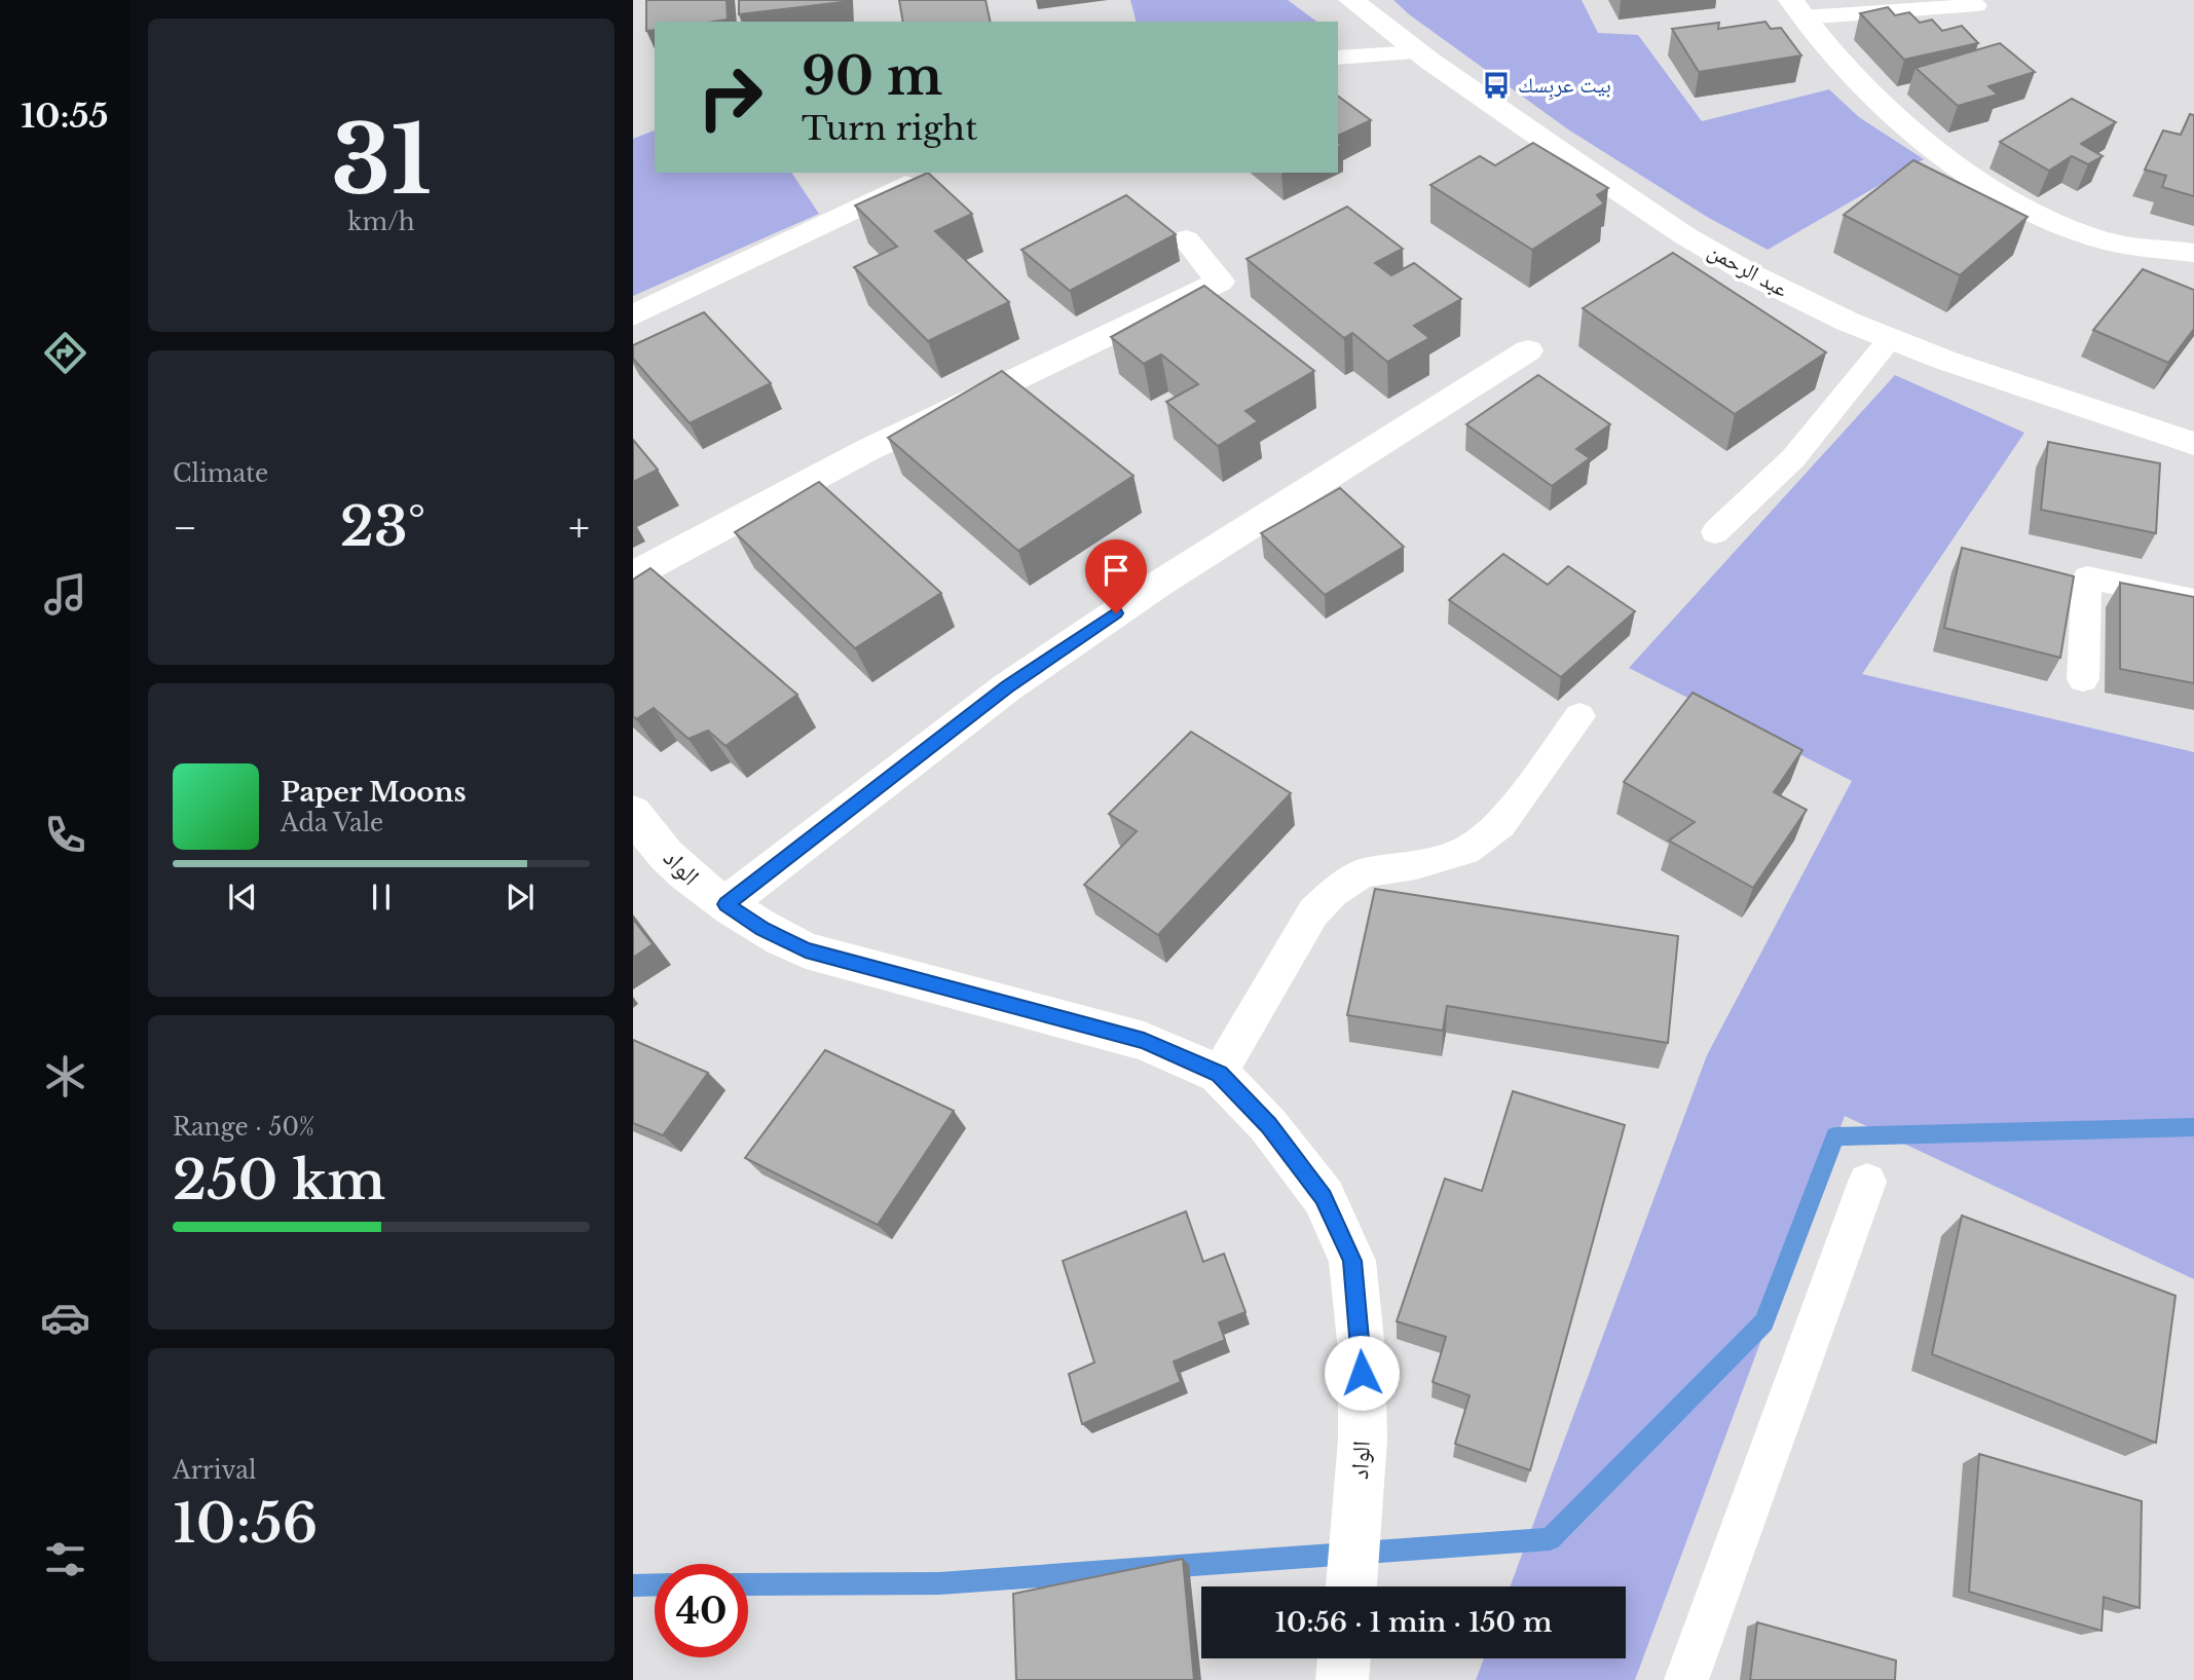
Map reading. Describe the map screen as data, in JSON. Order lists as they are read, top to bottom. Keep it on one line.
{"streets":{"street":["عبد الرحمن","الواد"]},"places":{"bus stop":["بيت عربِسك"]},"page":{"tabs":"10:55","tile":[["31","km/h"],"Climate",["Range · 50%","250 km"],["Arrival","10:56"]],"turn":["90 m","Turn right"],"heat":["−","23°","+"],"song":["Paper Moons","Ada Vale"],"limit":"40","trip":"10:56 · 1 min · 150 m"}}
